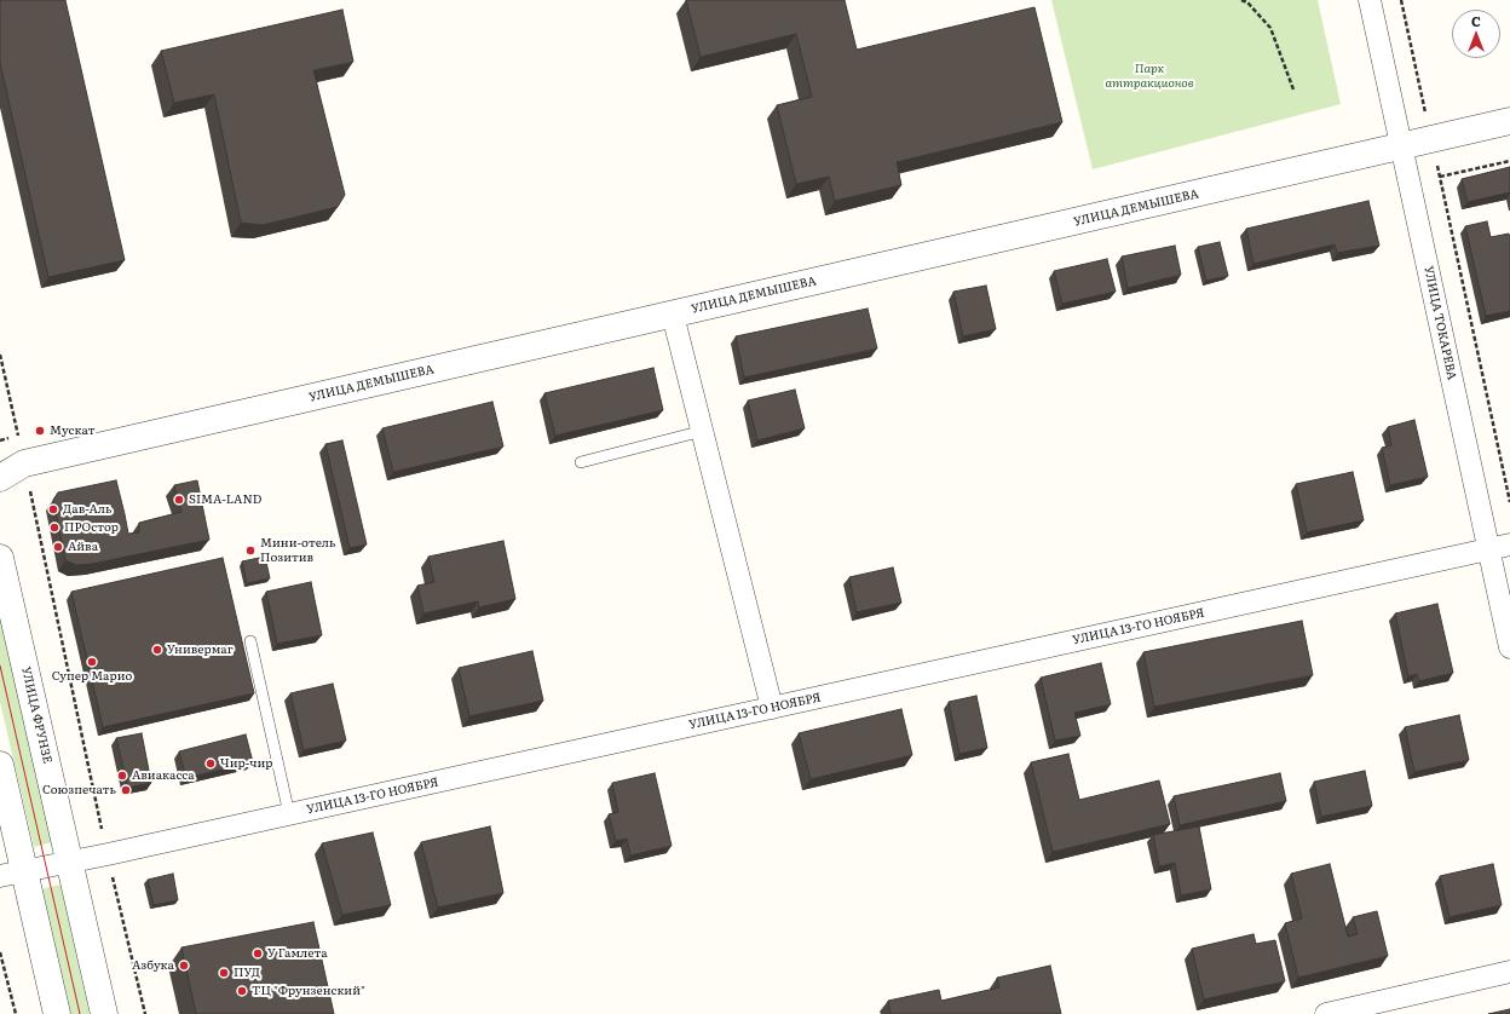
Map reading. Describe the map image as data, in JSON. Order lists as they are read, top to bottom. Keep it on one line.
{"streets":{"street":["УЛИЦА ДЕМЫШЕВА","УЛИЦА ТОКАРЕВА","УЛИЦА 13-ГО НОЯБРЯ","УЛИЦА ФРУНЗЕ"]},"crossings":[["УЛИЦА ДЕМЫШЕВА","УЛИЦА ТОКАРЕВА"],["УЛИЦА ТОКАРЕВА","УЛИЦА 13-ГО НОЯБРЯ"],["УЛИЦА 13-ГО НОЯБРЯ","УЛИЦА ФРУНЗЕ"]],"parks":["Парк аттракционов"],"places":["Мускат","SIMA-LAND","Дав-Аль","ПРОстор","Айва","Мини-отель Позитив","Универмаг","Супер Марио","Чир-чир","Авиакасса","Союзпечать","У Гамлета","Азбука","ПУД","ТЦ \"Фрунзенский\""],"north":"top"}
